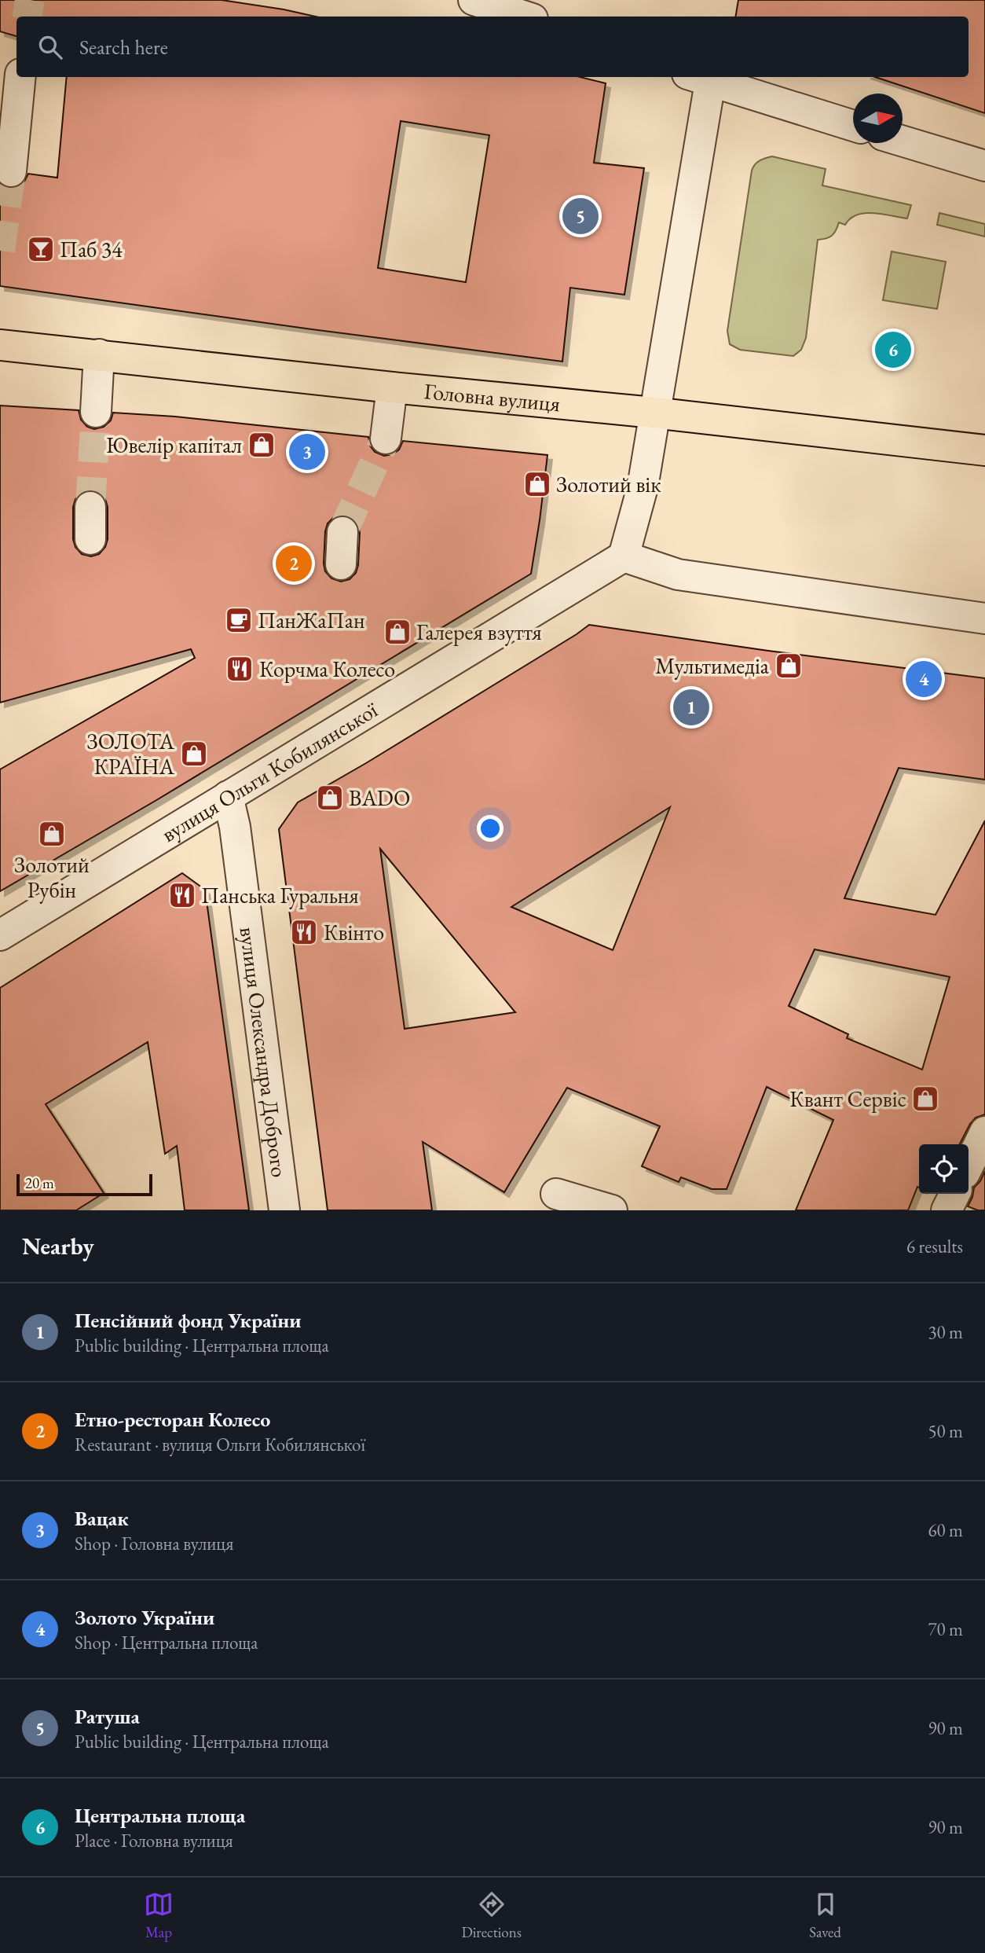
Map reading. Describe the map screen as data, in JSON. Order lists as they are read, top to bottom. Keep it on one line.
{"streets":{"main road":["Головна вулиця"],"street":["вулиця Ольги Кобилянської","вулиця Олександра Доброго"]},"crossings":[["вулиця Ольги Кобилянської","вулиця Олександра Доброго"]],"places":{"bar":["Паб 34"],"shop":["Ювелір капітал","Золотий вік","Галерея взуття","Мультимедіа","ЗОЛОТА КРАЇНА","BADO","Золотий Рубін","Квант Сервіс"],"cafe":["ПанЖаПан"],"restaurant":["Корчма Колесо","Панська Гуральня","Квінто"]},"scale_bar":"20 m","north":"right","page":{"search":"Search here","pins":["5","6","3","2","4","1"],"scale":"20 m","heading":["Nearby","6 results"],"list":[{"mark":"1","name":"Пенсійний фонд України","note":"Public building · Центральна площа","value":"30 m"},{"mark":"2","name":"Етно-ресторан Колесо","note":"Restaurant · вулиця Ольги Кобилянської","value":"50 m"},{"mark":"3","name":"Вацак","note":"Shop · Головна вулиця","value":"60 m"},{"mark":"4","name":"Золото України","note":"Shop · Центральна площа","value":"70 m"},{"mark":"5","name":"Ратуша","note":"Public building · Центральна площа","value":"90 m"},{"mark":"6","name":"Центральна площа","note":"Place · Головна вулиця","value":"90 m"}],"nav":["Map","Directions","Saved"]}}
